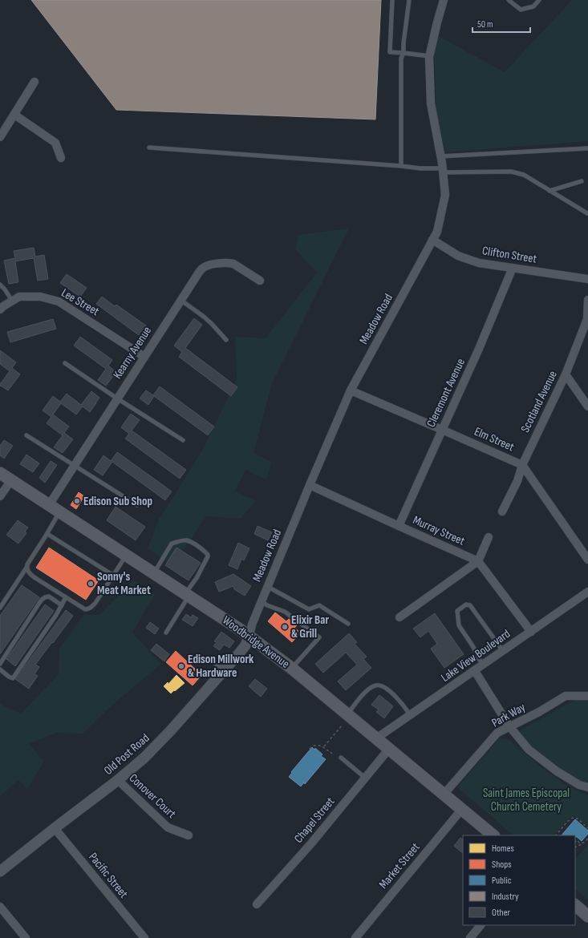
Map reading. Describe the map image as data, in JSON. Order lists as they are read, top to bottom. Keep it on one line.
{"streets":{"main road":["Woodbridge Avenue"],"street":["Clifton Street","Lee Street","Meadow Road","Kearny Avenue","Cleremont Avenue","Scotland Avenue","Elm Street","Murray Street","Lake View Boulevard","Park Way","Old Post Road","Conover Court","Chapel Street","Market Street","Pacific Street"]},"crossings":[["Clifton Street","Meadow Road"],["Clifton Street","Cleremont Avenue"],["Lee Street","Kearny Avenue"],["Meadow Road","Elm Street"],["Meadow Road","Murray Street"],["Meadow Road","Woodbridge Avenue"],["Meadow Road","Old Post Road"],["Kearny Avenue","Woodbridge Avenue"],["Cleremont Avenue","Elm Street"],["Cleremont Avenue","Murray Street"],["Scotland Avenue","Elm Street"],["Murray Street","Lake View Boulevard"],["Woodbridge Avenue","Lake View Boulevard"],["Woodbridge Avenue","Park Way"],["Woodbridge Avenue","Old Post Road"],["Woodbridge Avenue","Chapel Street"],["Woodbridge Avenue","Market Street"],["Old Post Road","Conover Court"],["Old Post Road","Pacific Street"]],"parks":["Saint James Episcopal Church Cemetery"],"places":["Edison Sub Shop","Sonny's Meat Market","Elixir Bar & Grill","Edison Millwork & Hardware"],"legend":["Homes","Shops","Public","Industry","Other"],"scale_bar":"50 m"}
